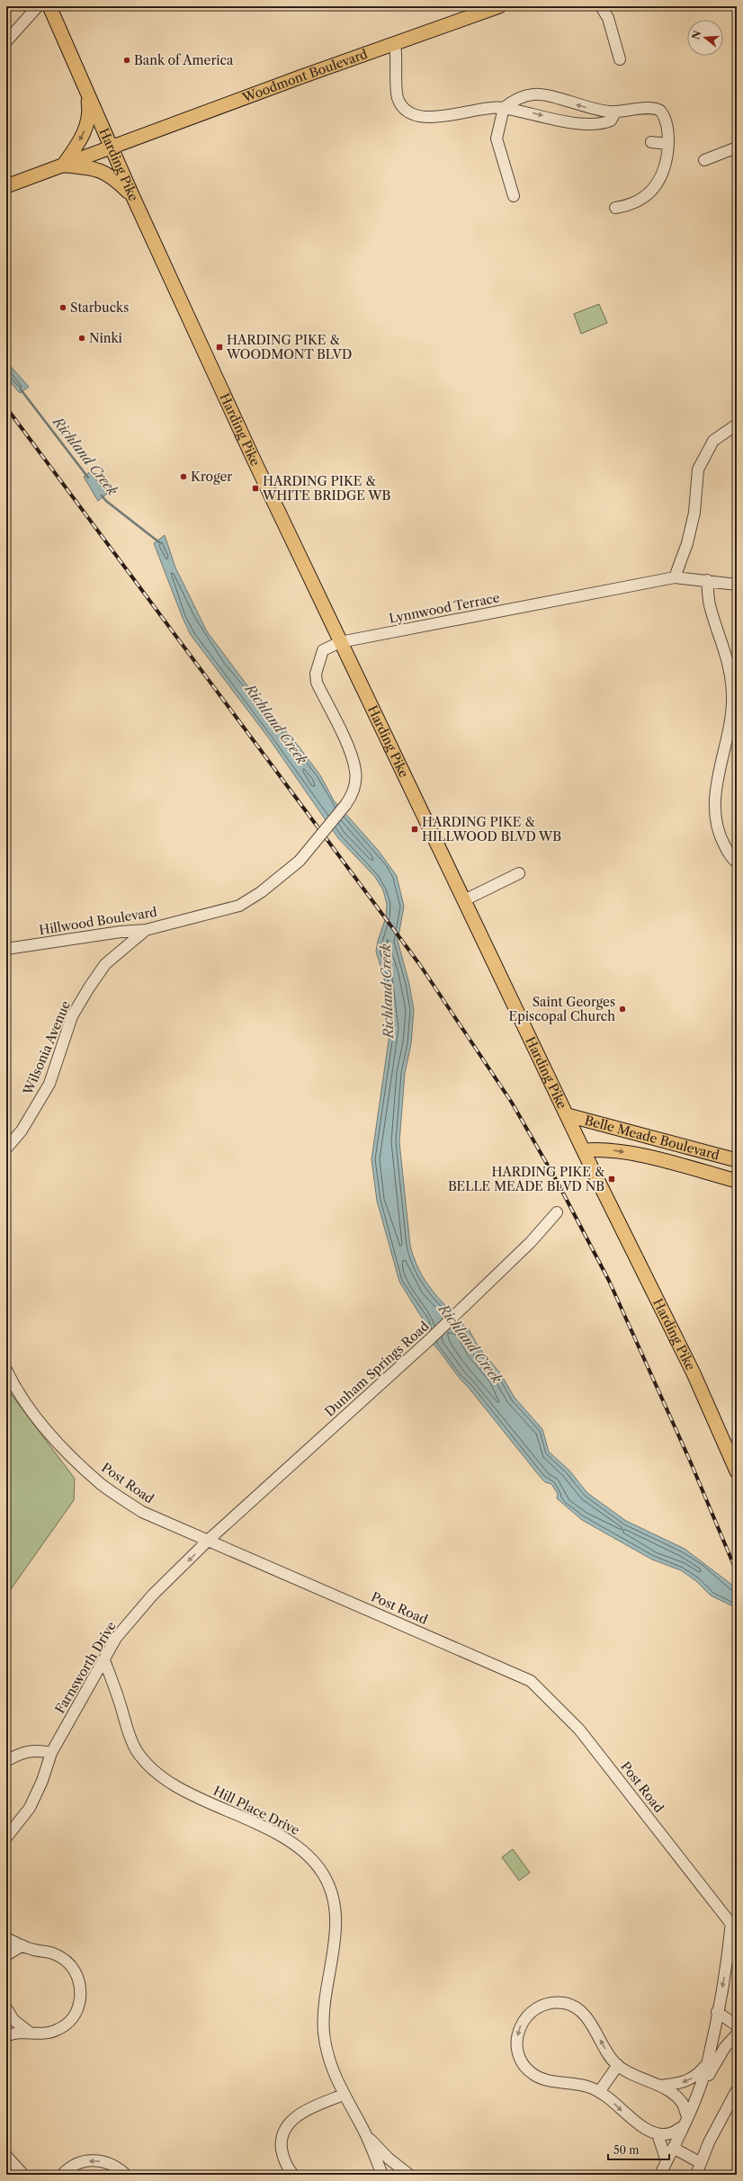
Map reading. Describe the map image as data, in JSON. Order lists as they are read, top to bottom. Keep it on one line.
{"streets":{"main road":["Woodmont Boulevard","Harding Pike","Belle Meade Boulevard"],"street":["Lynnwood Terrace","Hillwood Boulevard","Wilsonia Avenue","Dunham Springs Road","Post Road","Farnsworth Drive","Hill Place Drive"]},"crossings":[["Woodmont Boulevard","Harding Pike"],["Harding Pike","Lynnwood Terrace"],["Harding Pike","Belle Meade Boulevard"],["Lynnwood Terrace","Hillwood Boulevard"],["Hillwood Boulevard","Wilsonia Avenue"],["Dunham Springs Road","Post Road"],["Dunham Springs Road","Farnsworth Drive"],["Post Road","Farnsworth Drive"],["Farnsworth Drive","Hill Place Drive"]],"one_way":["Farnsworth Drive"],"water":["Richland Creek"],"places":{"other":["Bank of America","Starbucks","Ninki","Kroger","Saint Georges Episcopal Church"],"transit":["HARDING PIKE & WOODMONT BLVD","HARDING PIKE & WHITE BRIDGE WB","HARDING PIKE & HILLWOOD BLVD WB","HARDING PIKE & BELLE MEADE BLVD NB"]},"scale_bar":"50 m","north":"left"}
